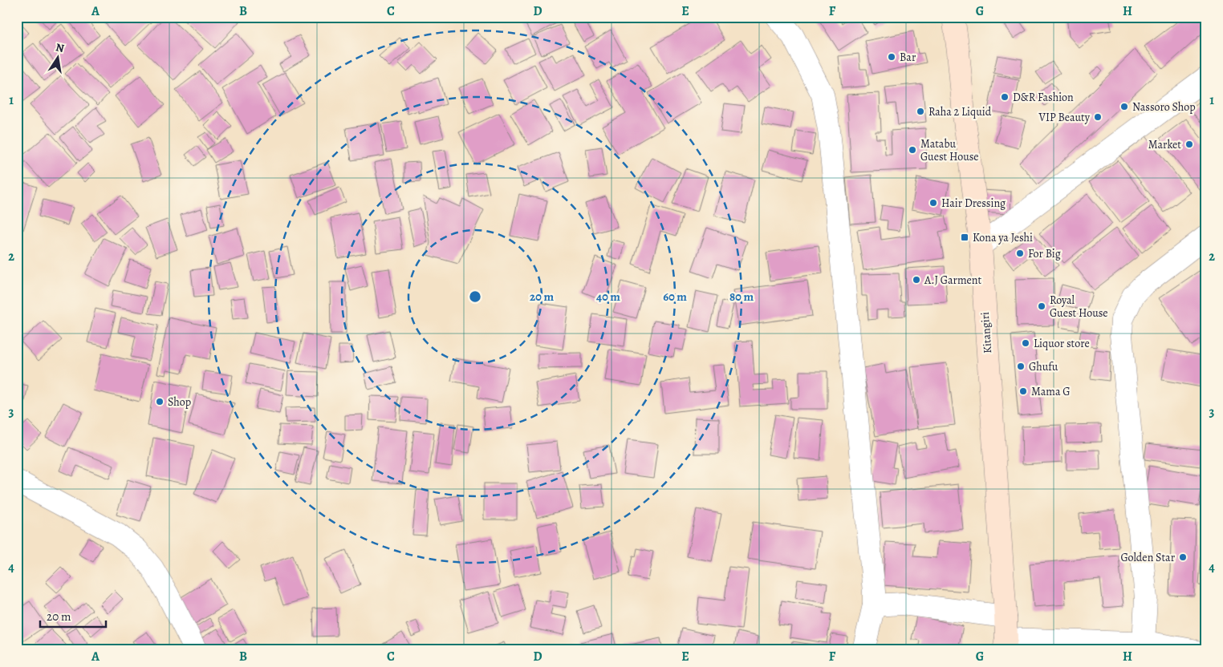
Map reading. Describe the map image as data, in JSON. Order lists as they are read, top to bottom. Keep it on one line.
{"streets":{"main road":["Kitangiri"]},"places":{"other":["Bar","D&R Fashion","Nassoro Shop","Raha 2 Liquid","VIP Beauty","Market","Matabu Guest House","Hair Dressing","For Big","A.J Garment","Royal Guest House","Liquor store","Ghufu","Mama G","Shop","Golden Star"],"transit":["Kona ya Jeshi"]},"scale_bar":"20 m","north":"top","grid":{"columns":["A","B","C","D","E","F","G","H"],"rows":["1","2","3","4"]},"rings":["20 m","40 m","60 m","80 m"]}
